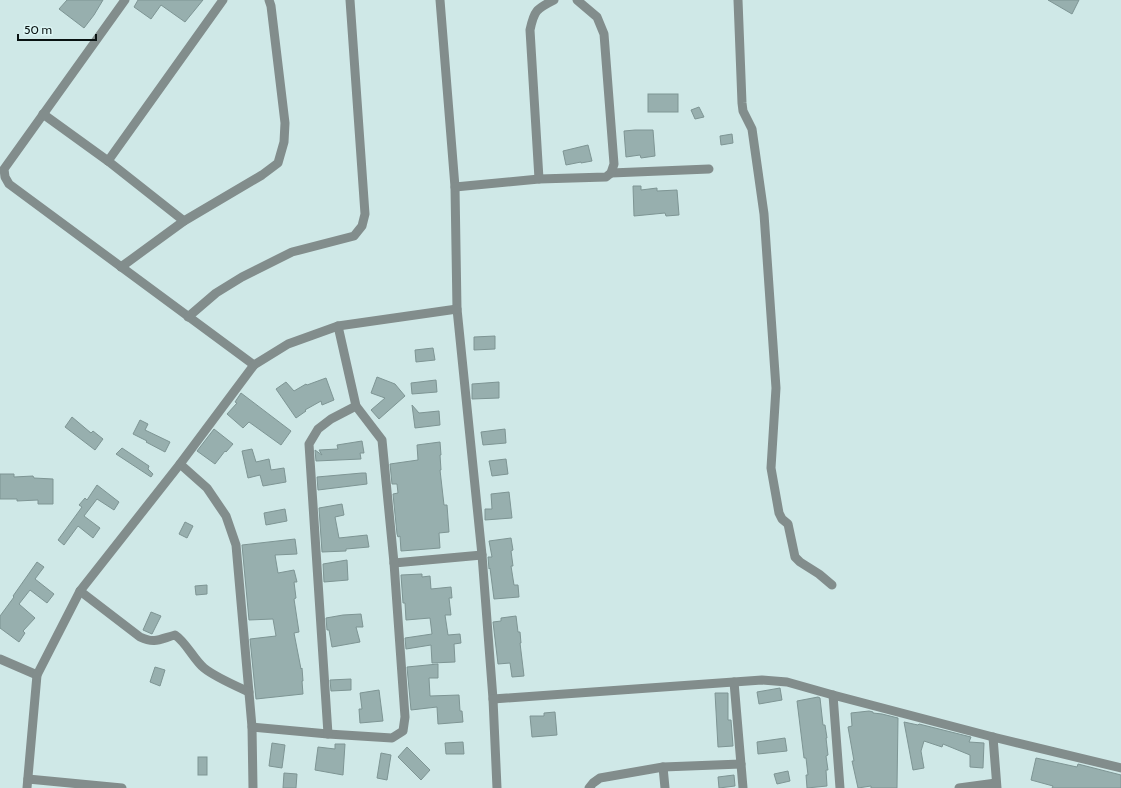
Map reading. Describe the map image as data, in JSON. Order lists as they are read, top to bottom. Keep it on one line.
{"scale_bar":"50 m"}
